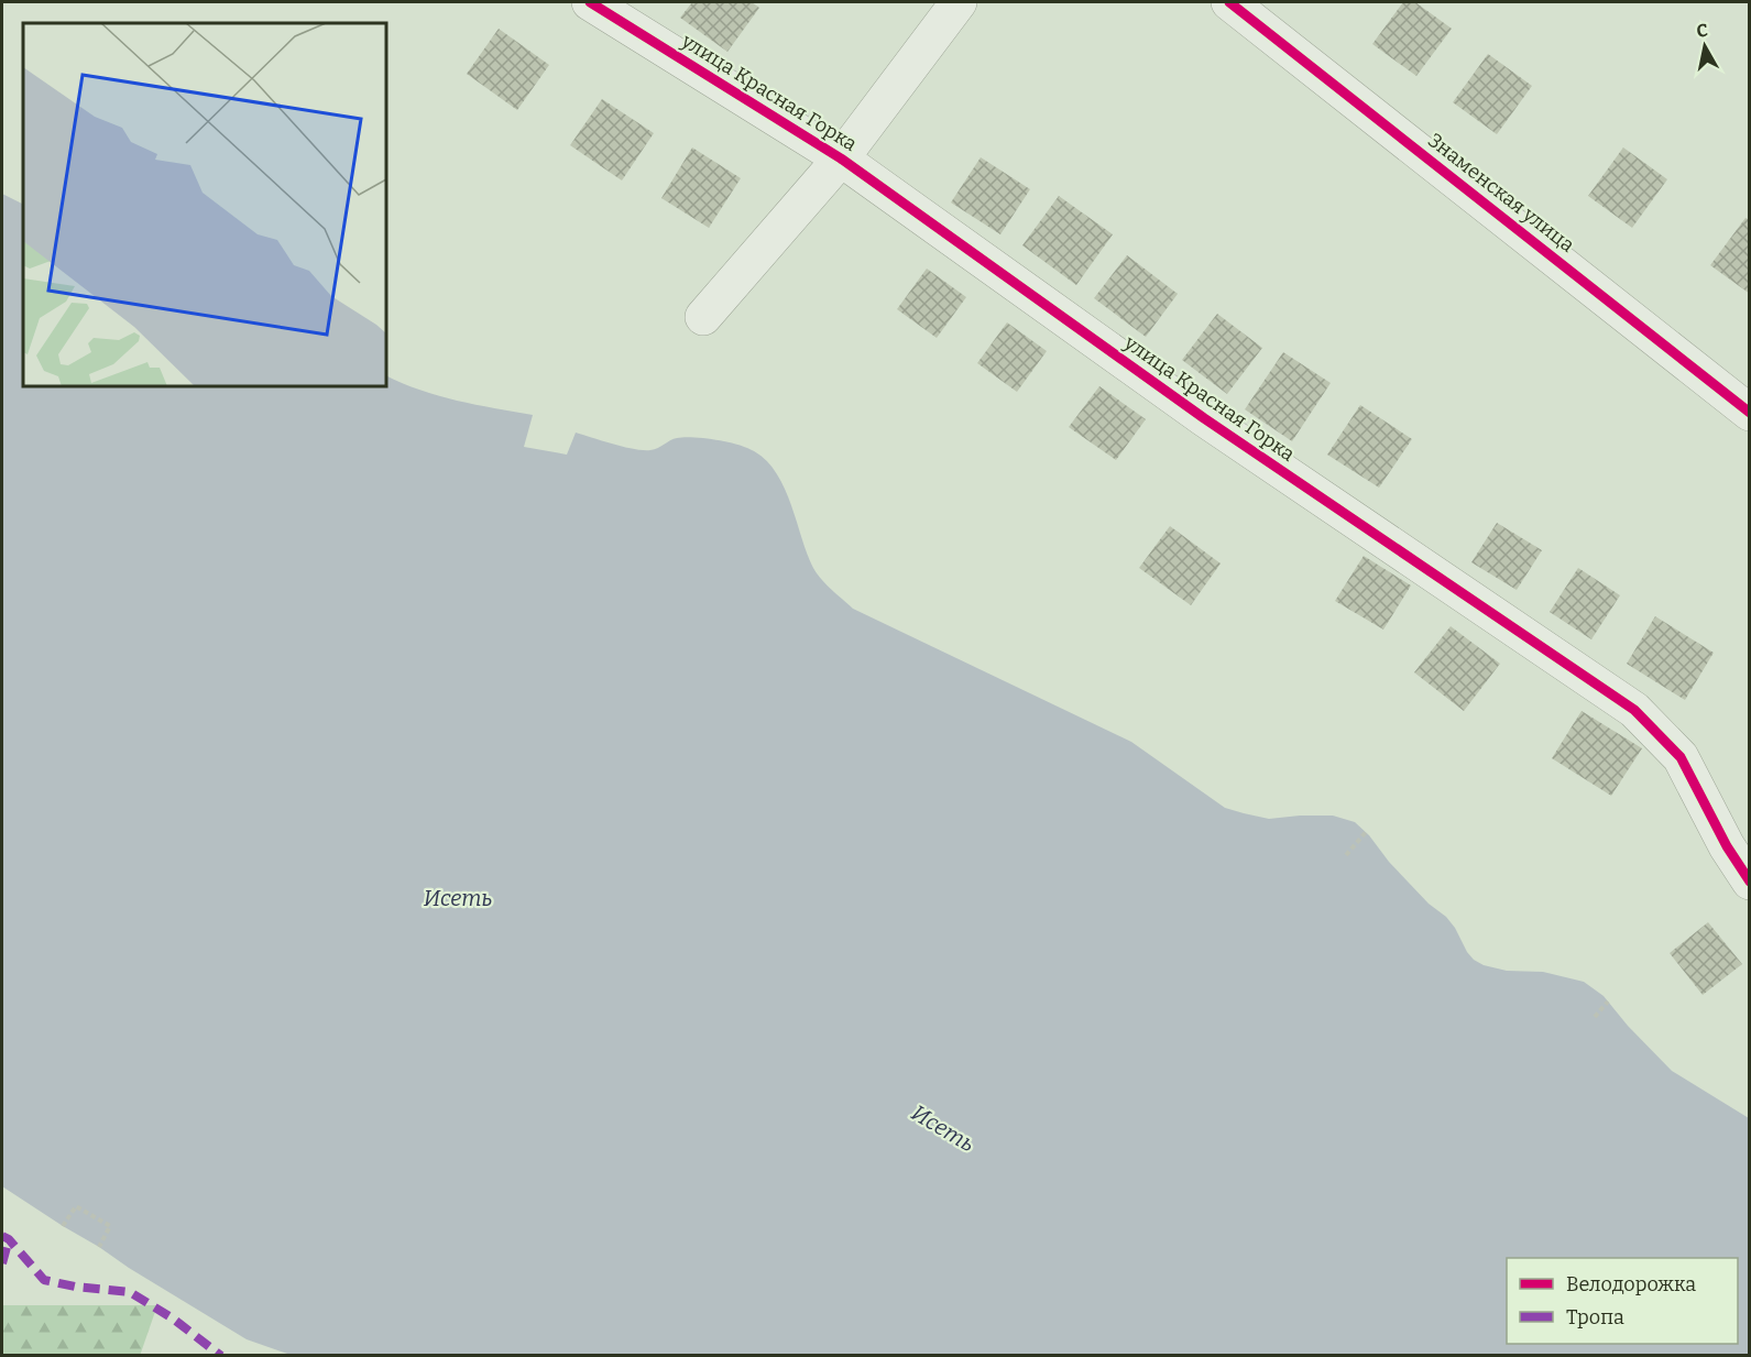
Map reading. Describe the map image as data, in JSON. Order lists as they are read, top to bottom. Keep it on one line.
{"streets":{"street":["улица Красная Горка","Знаменская улица"]},"water":["Исеть"],"legend":["Велодорожка","Тропа"],"north":"top"}
